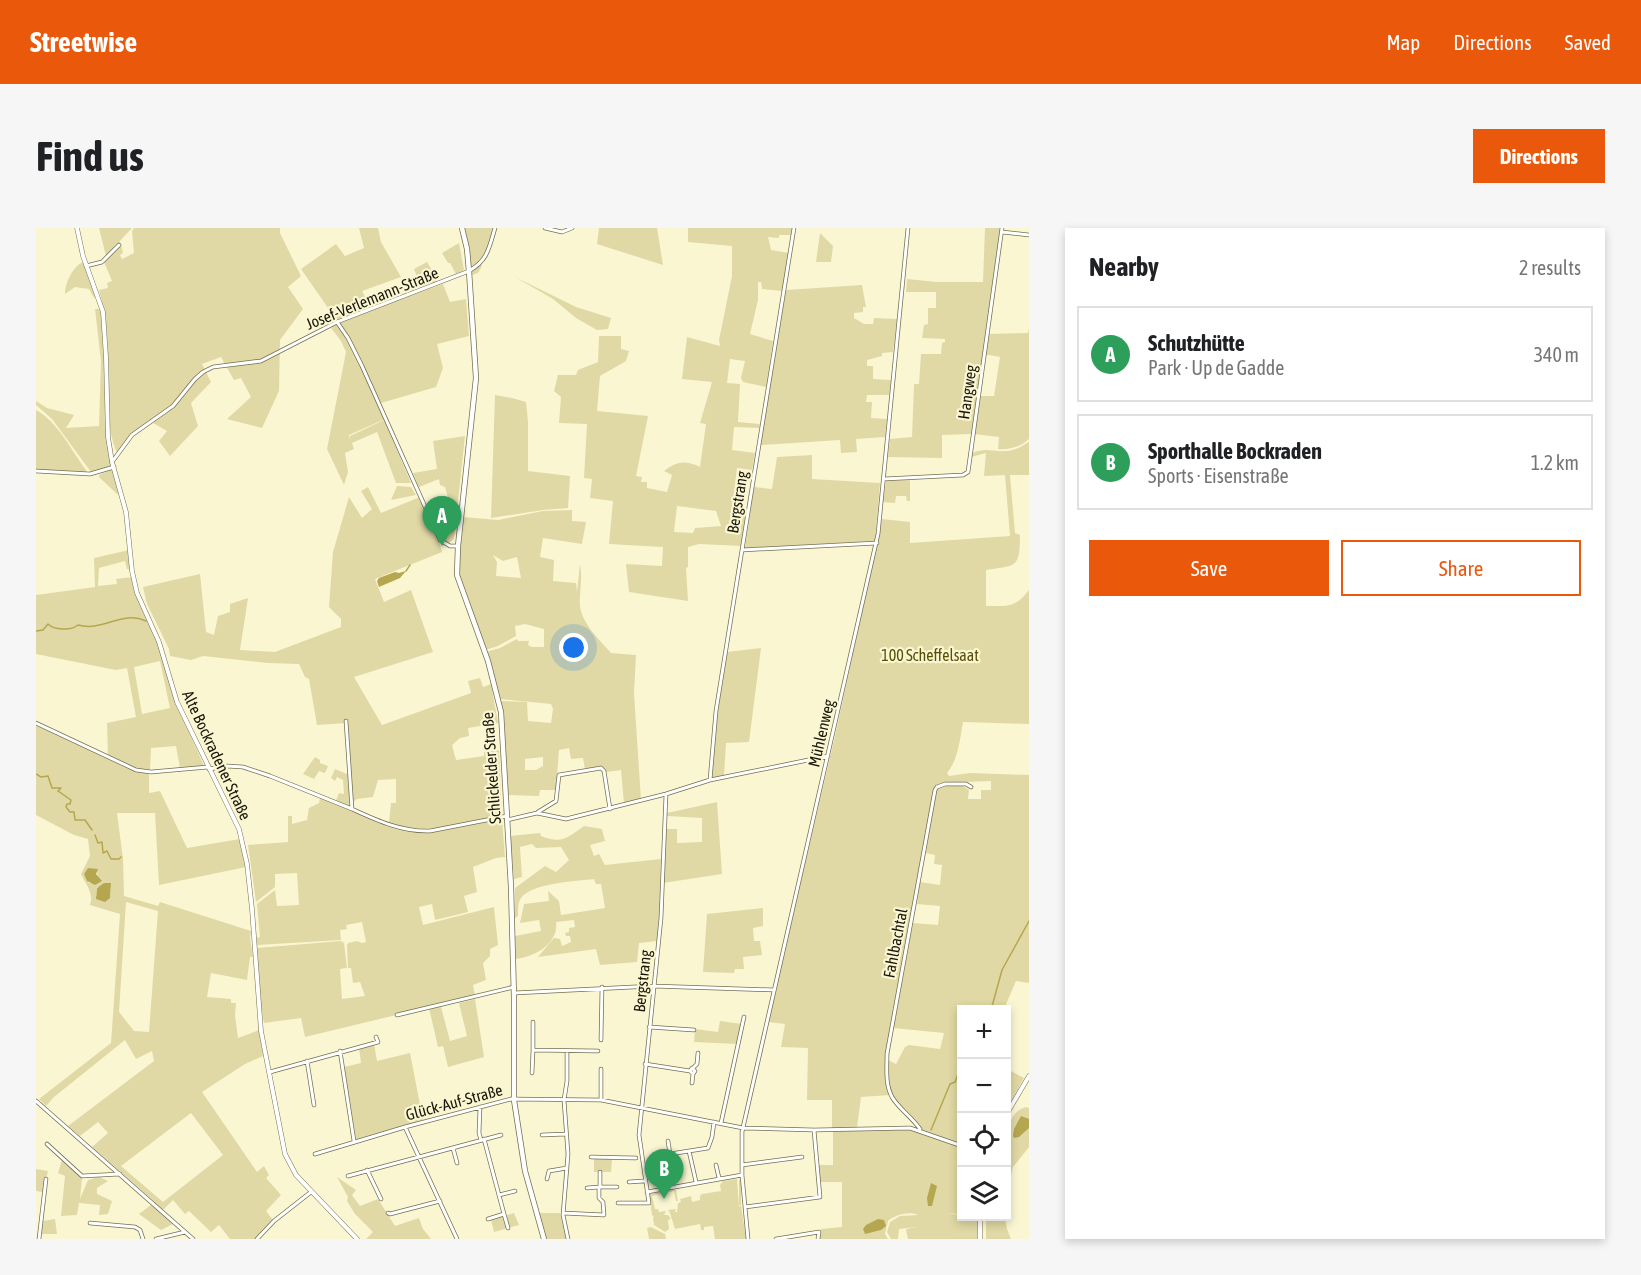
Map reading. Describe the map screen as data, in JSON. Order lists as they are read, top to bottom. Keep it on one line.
{"streets":{"main road":["Schlickelder Straße"],"street":["Josef-Verlemann-Straße","Hangweg","Bergstrang","Mühlenweg","Alte Bockradener Straße","Fahlbachtal","Glück-Auf-Straße"]},"crossings":[["Josef-Verlemann-Straße","Alte Bockradener Straße"],["Josef-Verlemann-Straße","Schlickelder Straße"],["Hangweg","Mühlenweg"],["Bergstrang","Glück-Auf-Straße"],["Mühlenweg","Glück-Auf-Straße"],["Schlickelder Straße","Glück-Auf-Straße"],["Fahlbachtal","Glück-Auf-Straße"]],"parks":["100 Scheffelsaat"],"page":{"header":"Streetwise","nav":["Map","Directions","Saved"],"buttons":["Directions",["Save","Share"]],"title":"Find us","heading":["Nearby","2 results"],"list":[{"mark":"A","name":"Schutzhütte","note":"Park · Up de Gadde","value":"340 m"},{"mark":"B","name":"Sporthalle Bockraden","note":"Sports · Eisenstraße","value":"1.2 km"}],"pins":["A","B"],"map_buttons":["+","−"]}}
